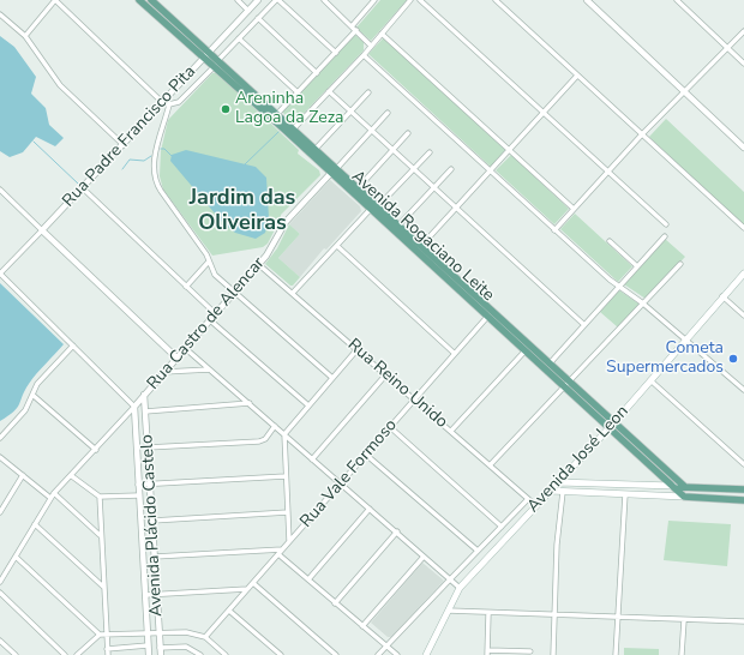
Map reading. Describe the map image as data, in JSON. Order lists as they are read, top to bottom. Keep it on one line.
{"streets":{"main road":["Avenida Rogaciano Leite","Avenida José Leon"],"street":["Rua Padre Francisco Pita","Rua Castro de Alencar","Rua Reino Unido","Rua Vale Formoso","Avenida Plácido Castelo"]},"crossings":[["Rua Padre Francisco Pita","Avenida Rogaciano Leite"],["Avenida Rogaciano Leite","Rua Castro de Alencar"],["Avenida Rogaciano Leite","Avenida José Leon"],["Avenida Rogaciano Leite","Rua Vale Formoso"],["Rua Castro de Alencar","Rua Reino Unido"],["Rua Castro de Alencar","Avenida Plácido Castelo"],["Rua Reino Unido","Avenida José Leon"],["Rua Reino Unido","Rua Vale Formoso"]],"districts":["Jardim das Oliveiras"],"places":["Areninha Lagoa da Zeza","Cometa Supermercados"]}
